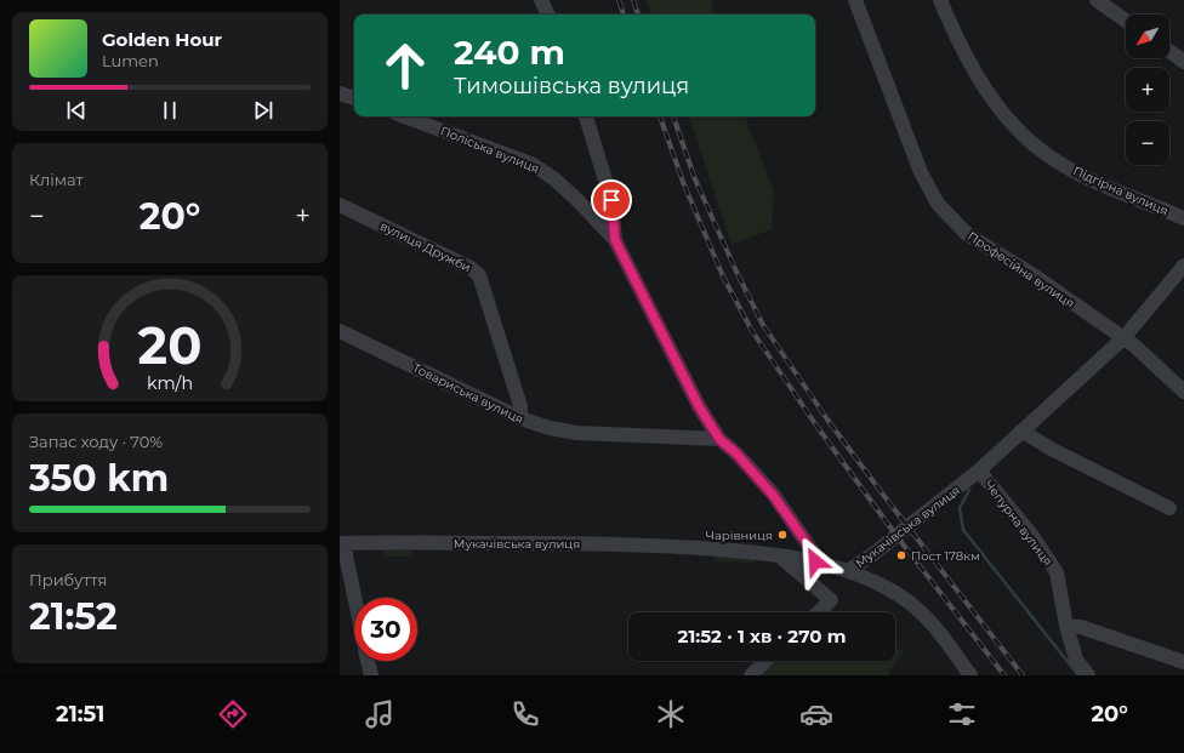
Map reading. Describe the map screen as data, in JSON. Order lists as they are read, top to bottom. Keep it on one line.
{"streets":{"street":["Поліська вулиця","Підгірна вулиця","вулиця Дружби","Професійна вулиця","Товариська вулиця","Чепурна вулиця","Мукачівська вулиця"]},"crossings":[["Поліська вулиця","Товариська вулиця"],["Поліська вулиця","Мукачівська вулиця"],["вулиця Дружби","Товариська вулиця"],["Професійна вулиця","Мукачівська вулиця"],["Чепурна вулиця","Мукачівська вулиця"]],"places":["Чарівниця","Пост 178км"],"north":"bottom left","page":{"map_buttons":["+","−"],"turn":["240 m","Тимошівська вулиця"],"song":["Golden Hour","Lumen"],"tile":["Клімат",["Запас ходу · 70%","350 km"],["Прибуття","21:52"]],"heat":["−","20°","+"],"limit":"30","trip":"21:52 · 1 хв · 270 m","tabs":["21:51","20°"],"gauge":["20","km/h"]}}
